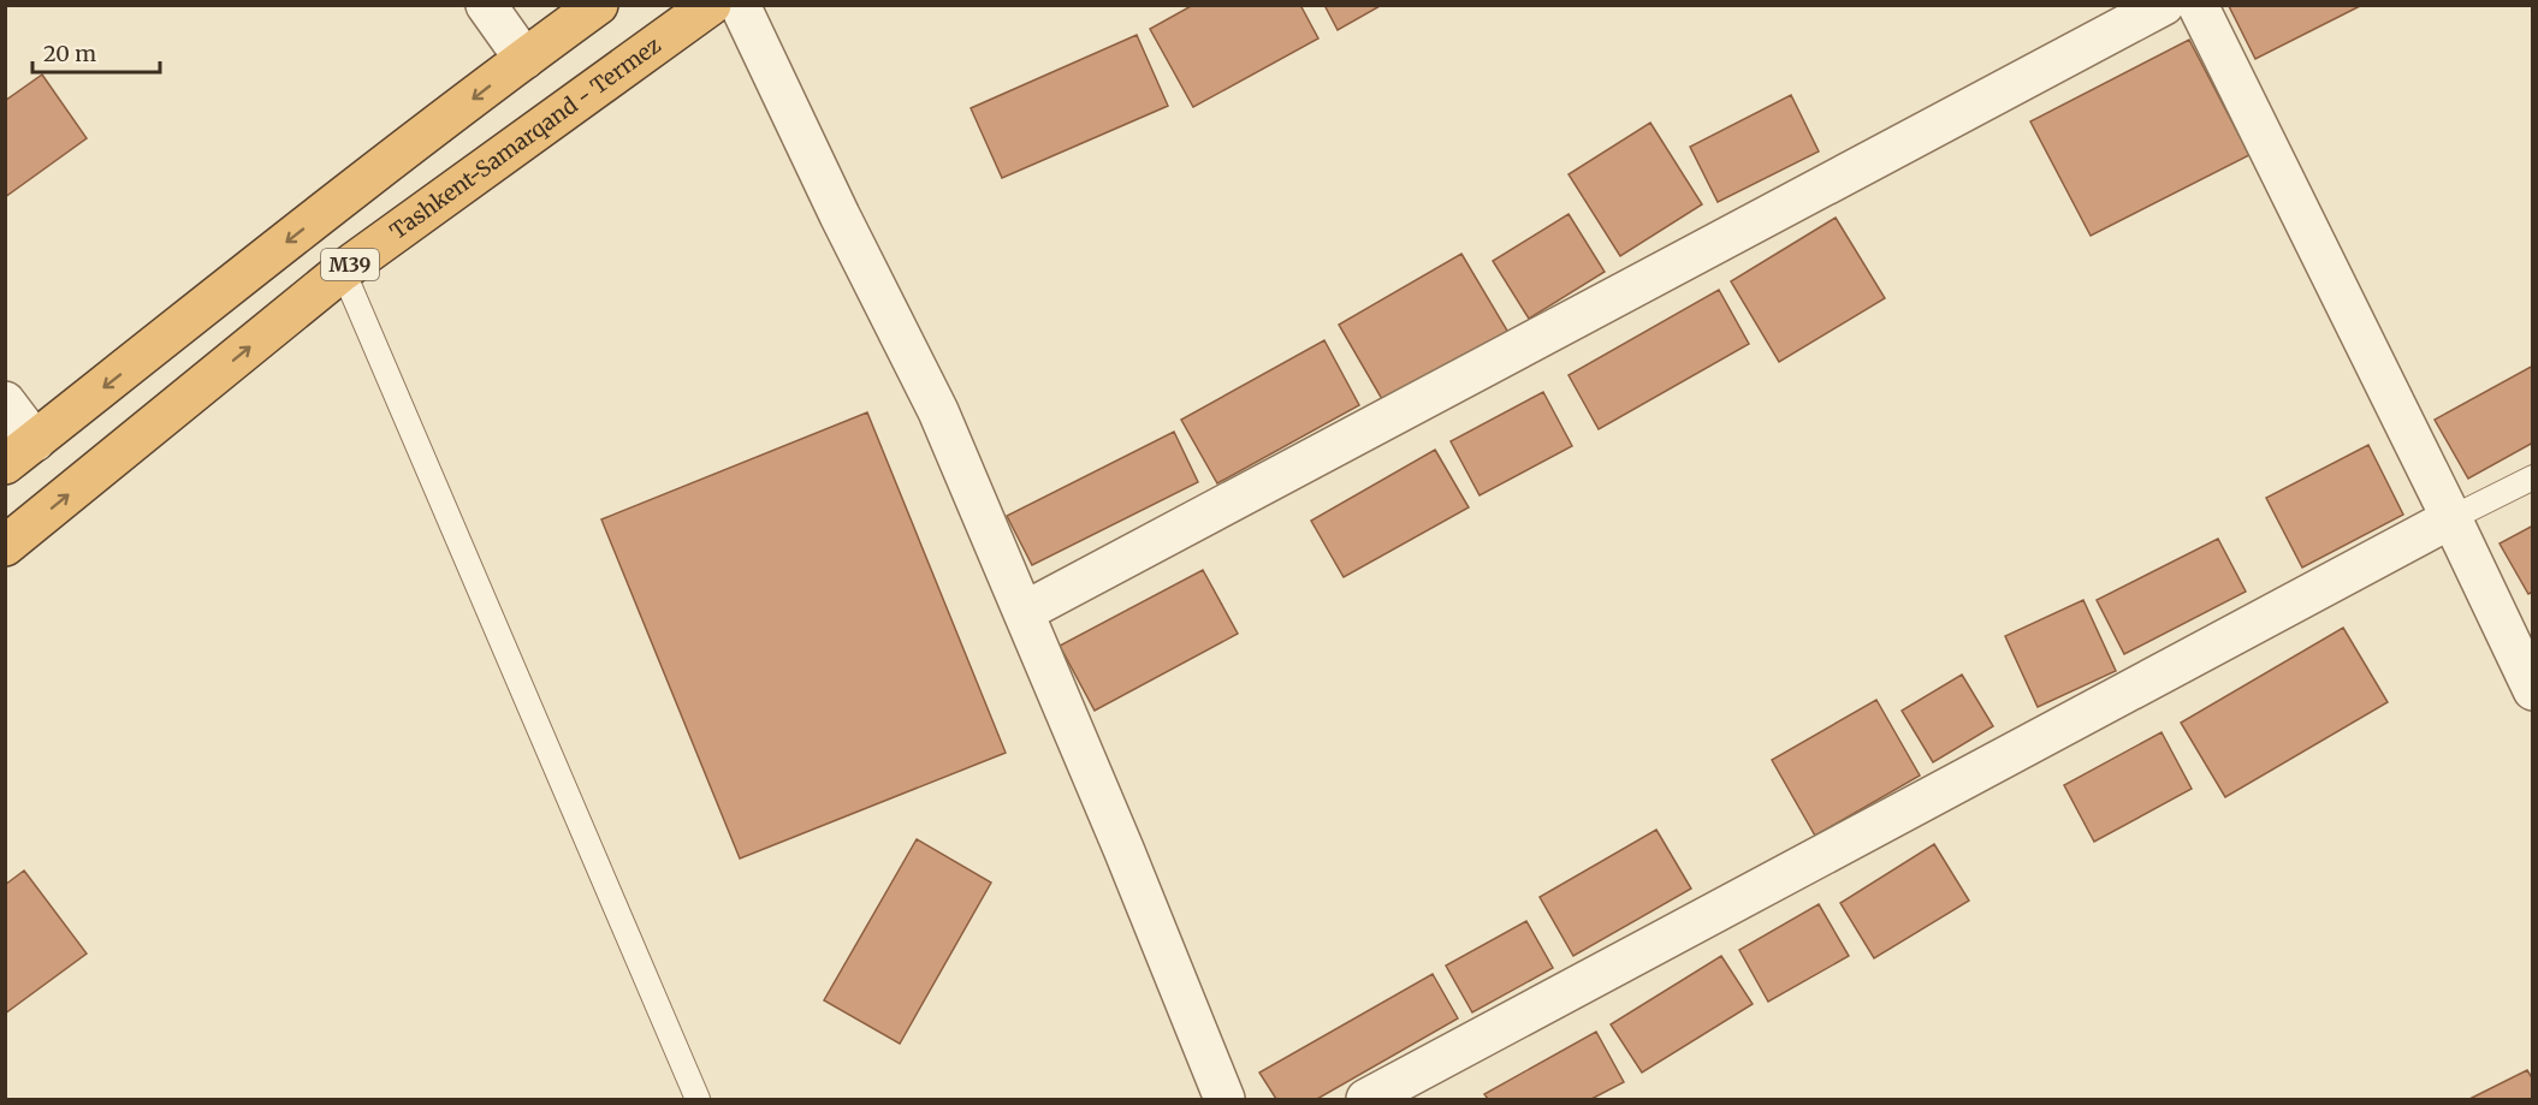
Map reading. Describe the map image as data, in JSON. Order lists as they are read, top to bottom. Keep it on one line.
{"streets":{"highway":["Tashkent-Samarqand - Termez","M39"]},"scale_bar":"20 m"}
